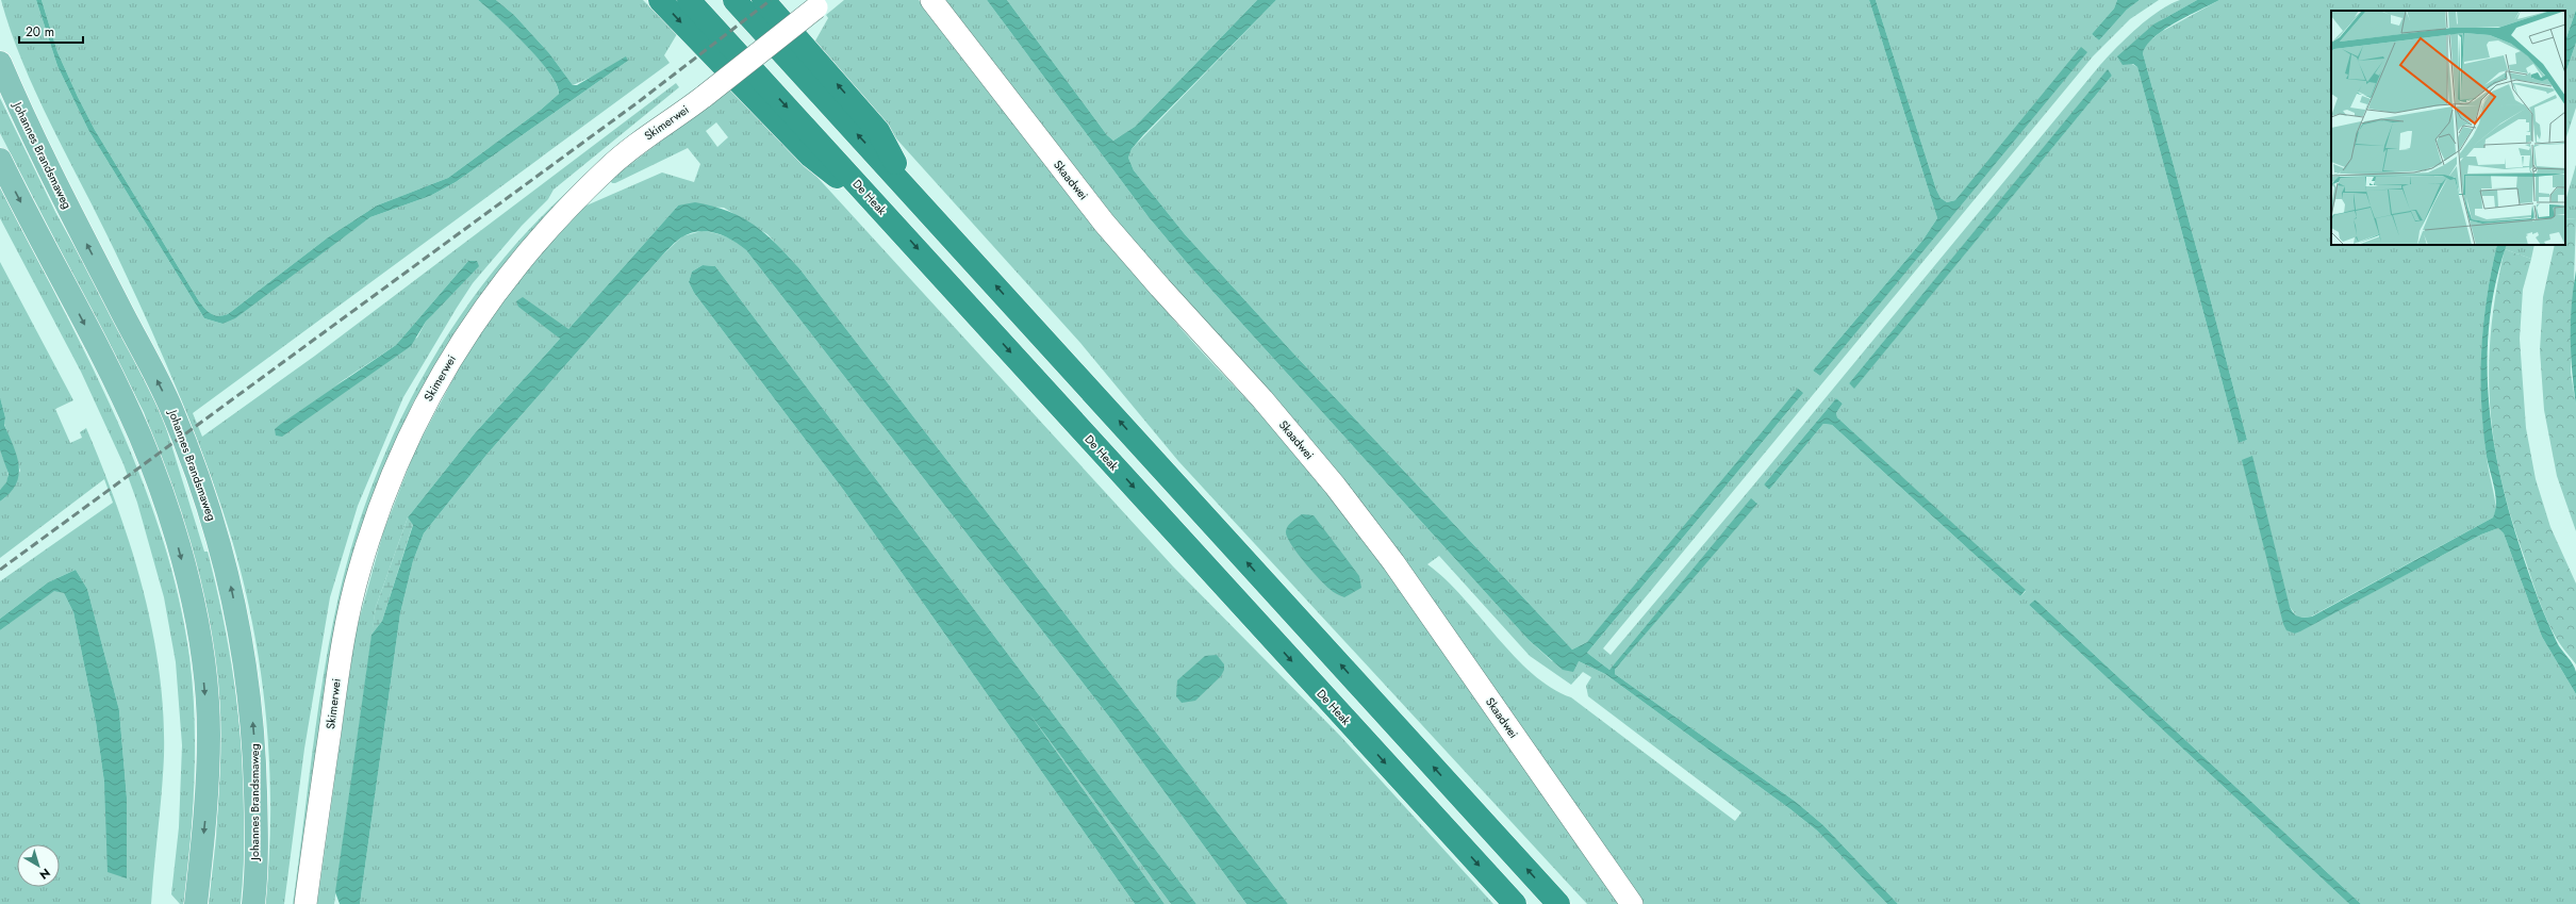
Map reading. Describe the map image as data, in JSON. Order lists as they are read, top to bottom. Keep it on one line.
{"streets":{"highway":["De Heak"],"main road":["Johannes Brandsmaweg"],"street":["Skimerwei","Skaadwei"]},"scale_bar":"20 m","north":"bottom right"}
